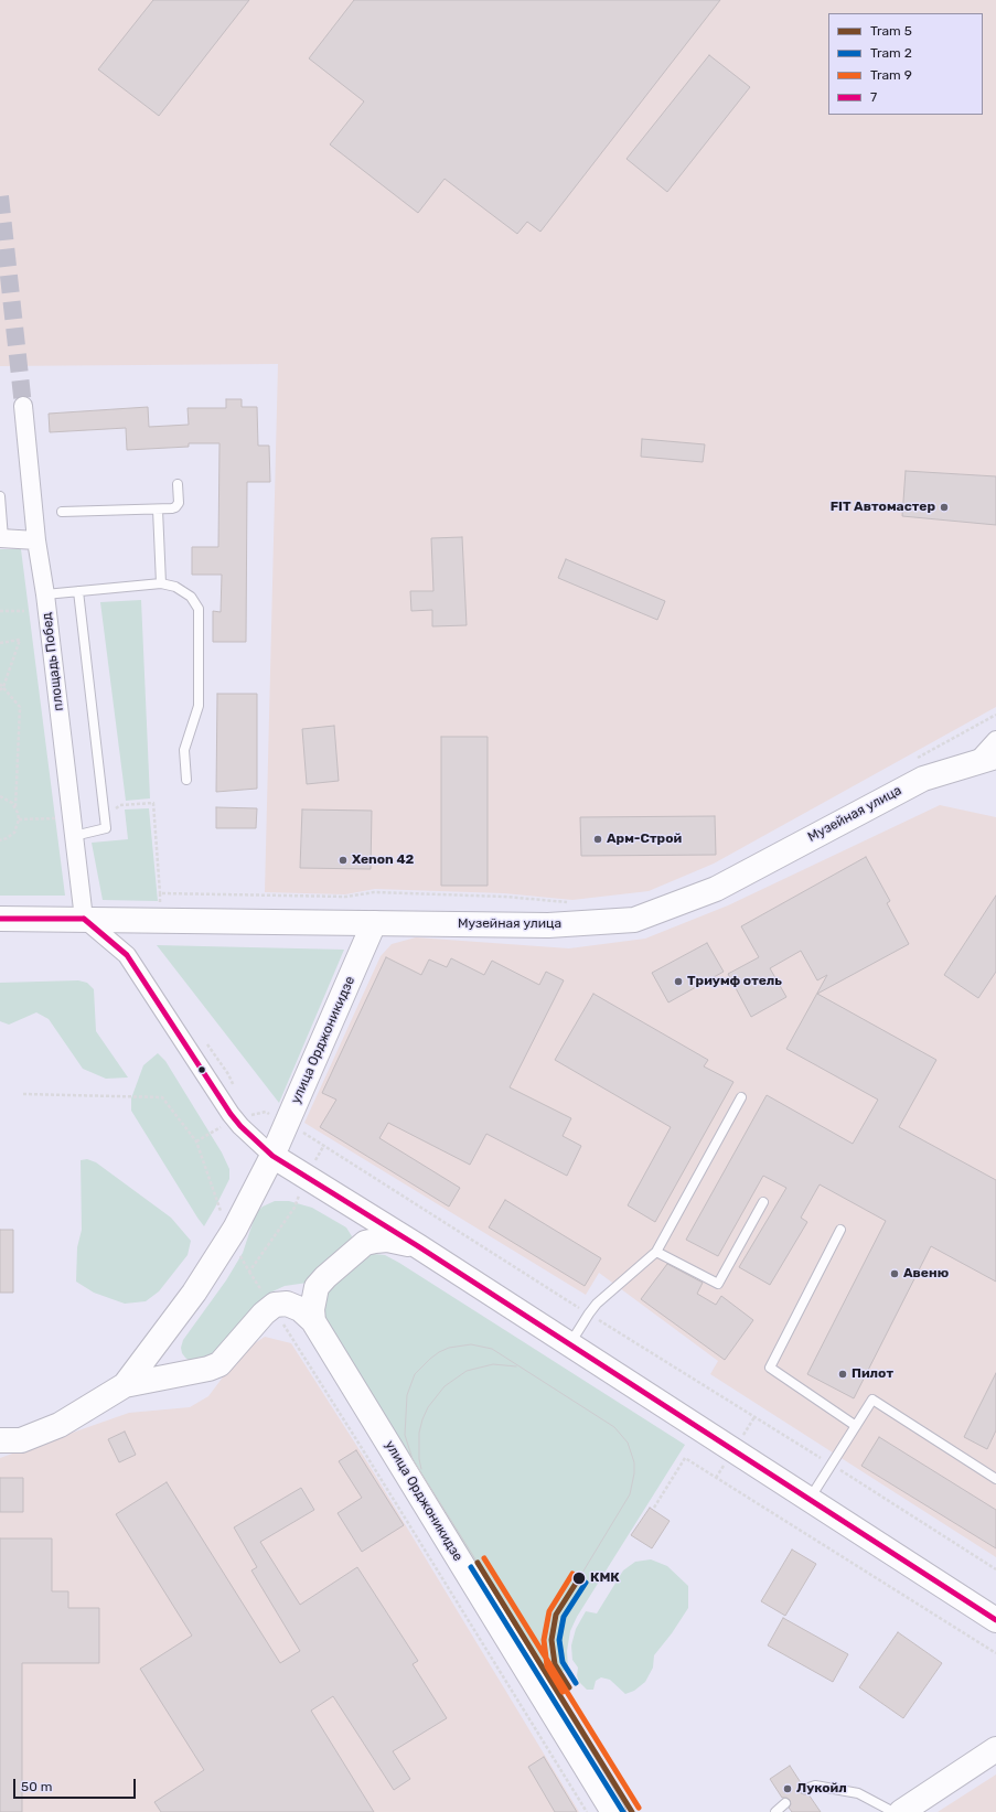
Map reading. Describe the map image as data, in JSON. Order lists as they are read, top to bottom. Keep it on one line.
{"streets":{"main road":["Музейная улица","улица Орджоникидзе"],"street":["площадь Побед"]},"crossings":[["площадь Побед","Музейная улица"],["Музейная улица","улица Орджоникидзе"]],"places":["FIT Автомастер","Арм-Строй","Xenon 42","Триумф отель","Авеню","Пилот","КМК","Лукойл"],"lines":["transit line 7","tram line 9","tram line 5","tram line 2"],"legend":["Tram 5","Tram 2","Tram 9","7"],"scale_bar":"50 m"}
